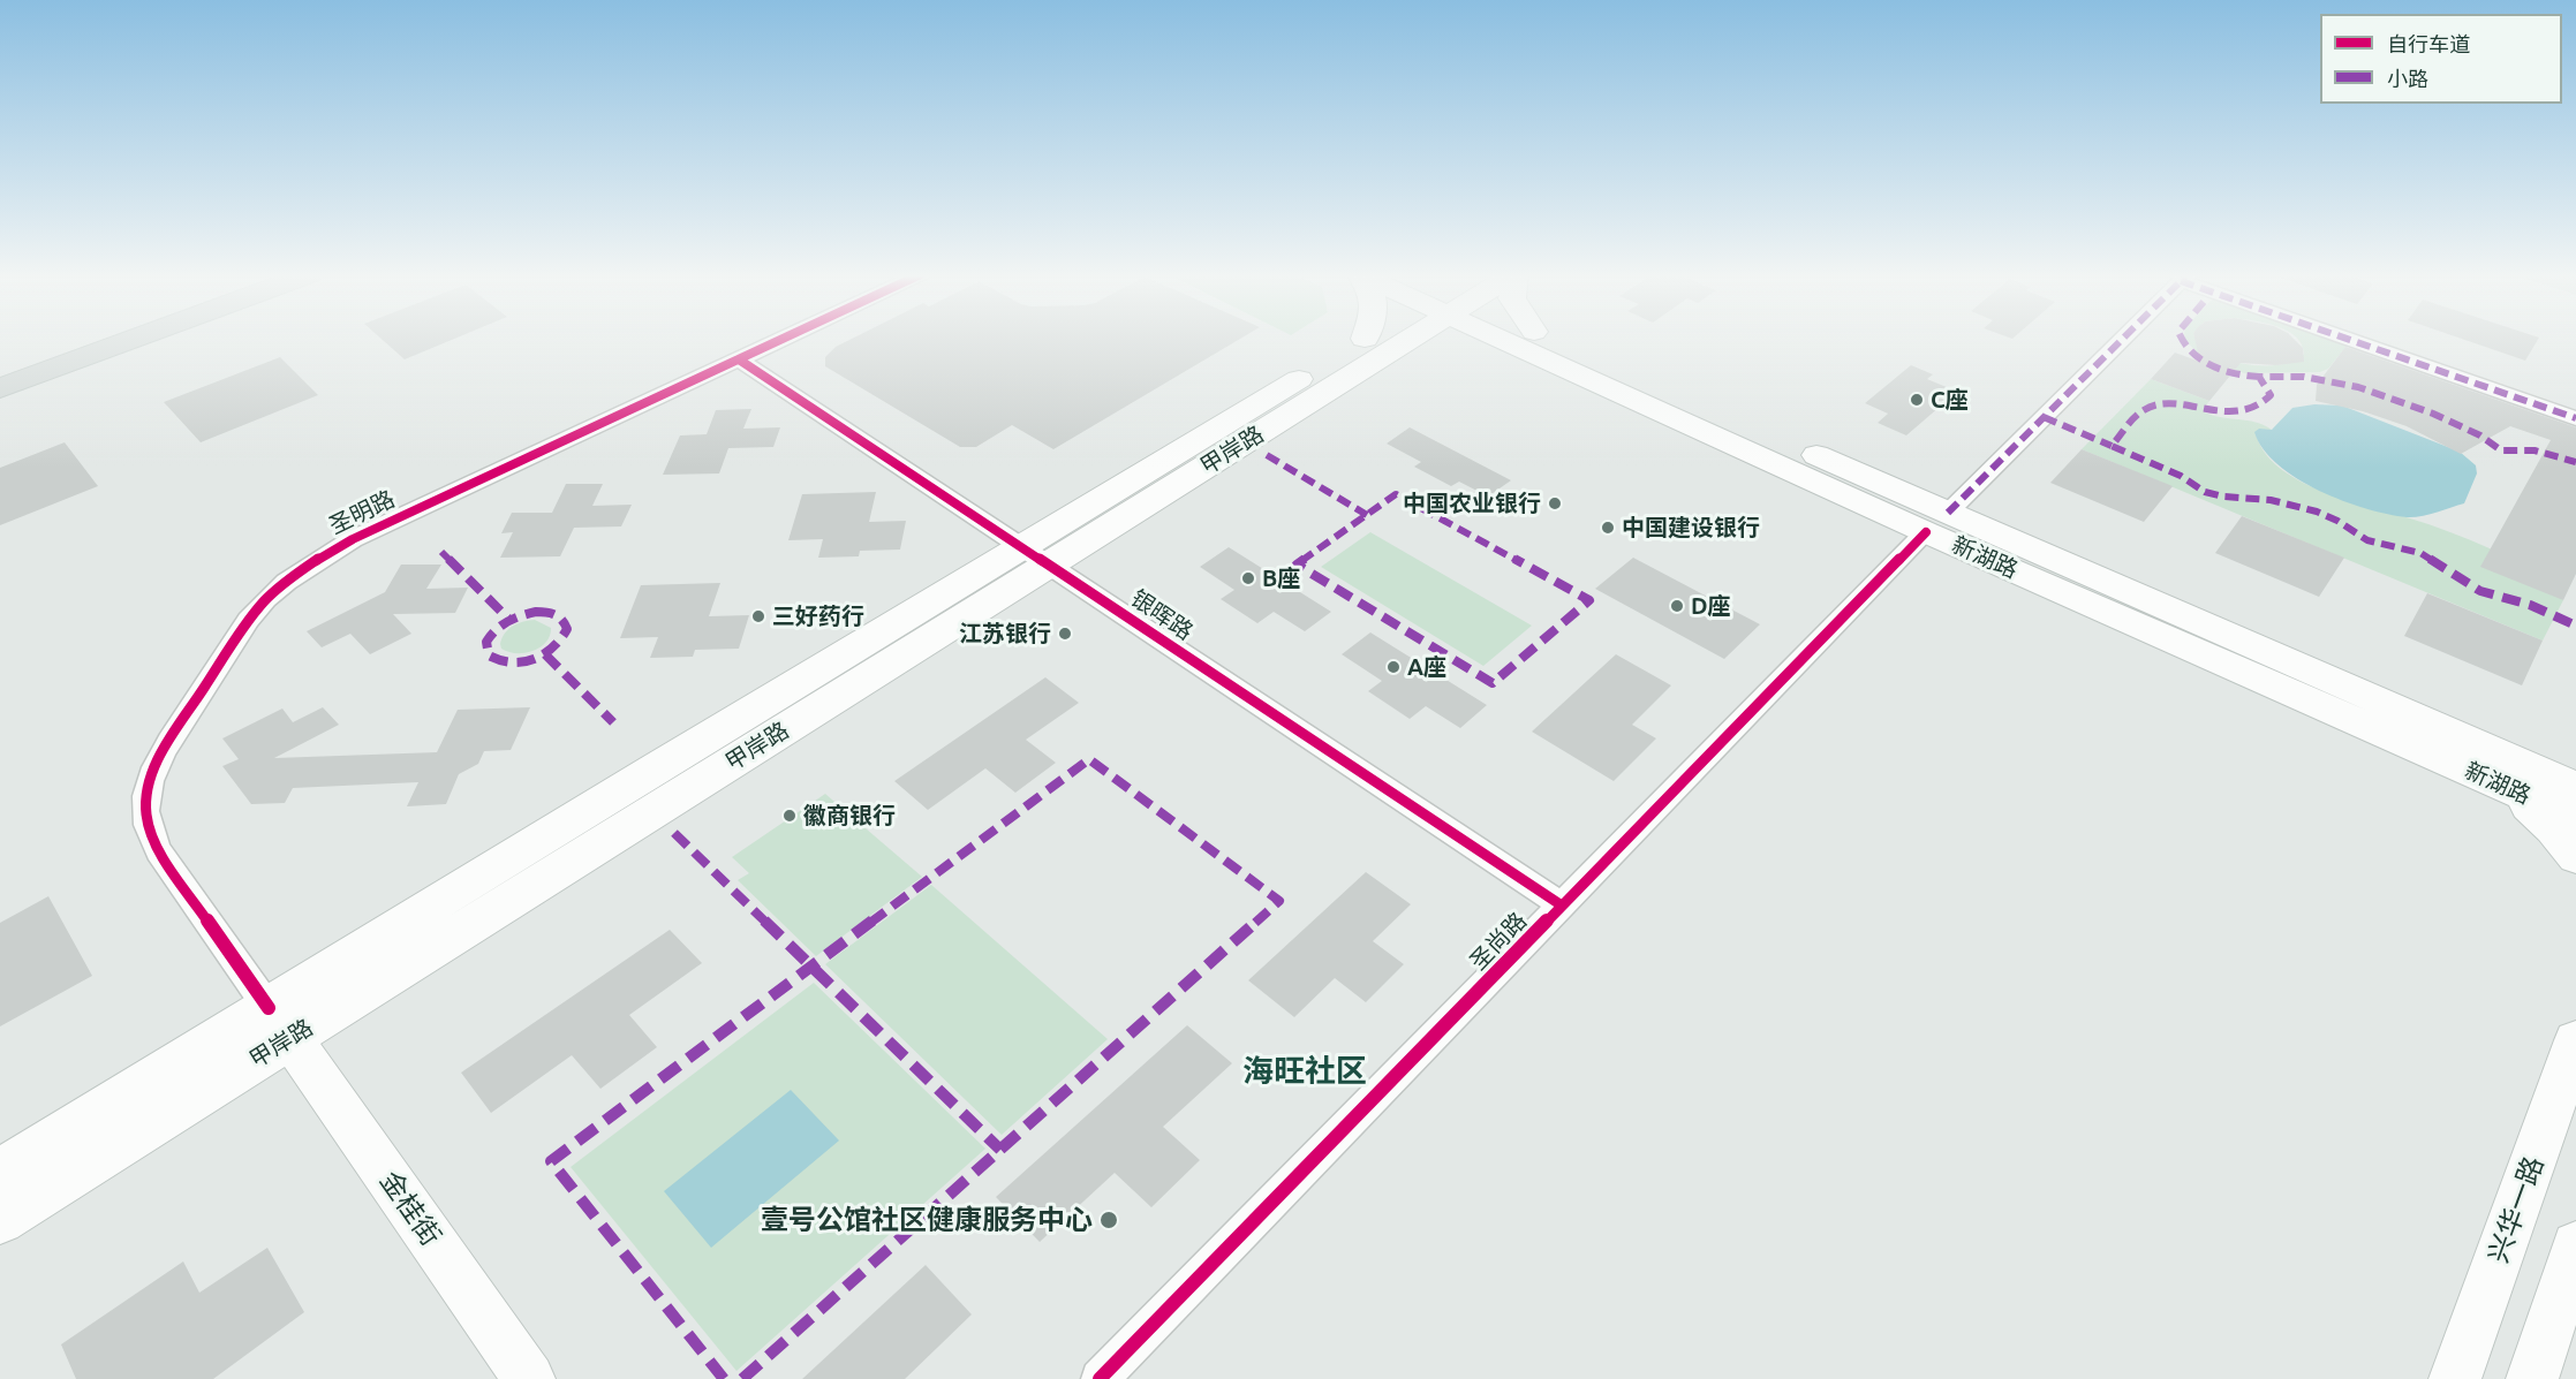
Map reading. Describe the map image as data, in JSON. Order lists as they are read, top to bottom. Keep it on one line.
{"streets":{"main road":["甲岸路","新湖路","金桂街","兴华一路"],"street":["圣明路","银晖路","圣尚路"]},"crossings":[["甲岸路","圣明路"],["甲岸路","银晖路"],["甲岸路","金桂街"],["圣明路","银晖路"],["圣明路","金桂街"],["新湖路","圣尚路"],["银晖路","圣尚路"]],"districts":["海旺社区"],"places":["C座","中国农业银行","中国建设银行","B座","D座","三好药行","江苏银行","A座","徽商银行","壹号公馆社区健康服务中心"],"legend":["自行车道","小路"]}
